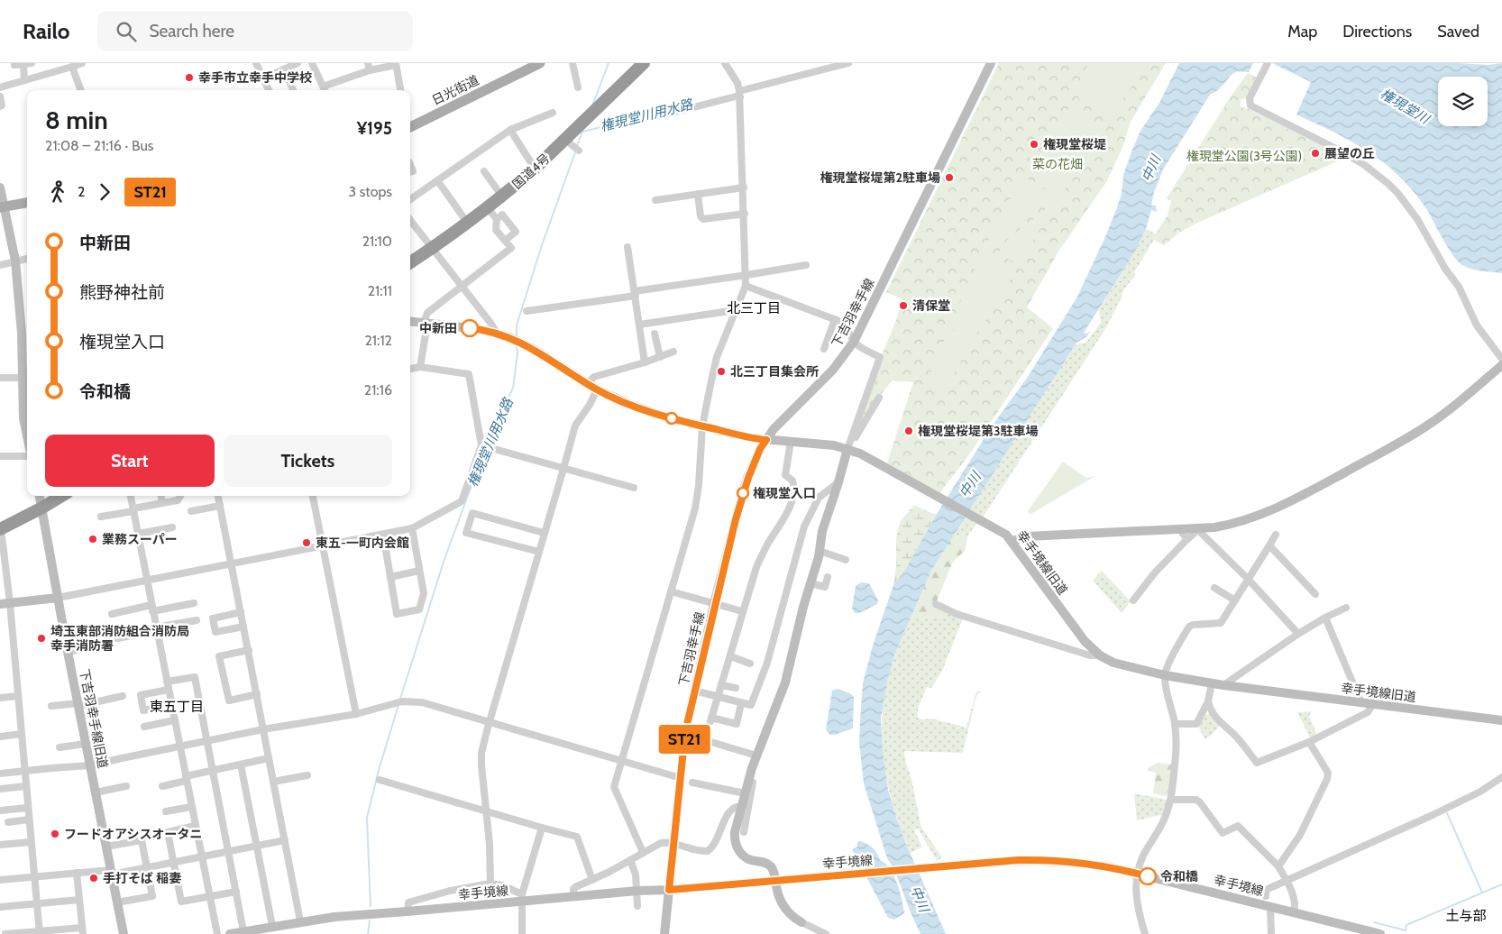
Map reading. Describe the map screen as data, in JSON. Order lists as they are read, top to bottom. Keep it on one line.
{"streets":{"highway":["国道4号"],"main road":["日光街道"],"street":["下吉羽幸手線","幸手境線旧道","下吉羽幸手線旧道","幸手境線"]},"crossings":[["下吉羽幸手線","幸手境線旧道"],["下吉羽幸手線","幸手境線"]],"districts":["北三丁目","東五丁目","土与部"],"water":["権現堂川","権現堂川用水路","中川"],"parks":["権現堂公園(3号公園)","菜の花畑"],"places":["幸手市立幸手中学校","権現堂桜堤","展望の丘","権現堂桜堤第2駐車場","清保堂","中新田","北三丁目集会所","権現堂桜堤第3駐車場","権現堂入口","業務スーパー","東五-一町内会館","埼玉東部消防組合消防局 幸手消防署","フードオアシスオータニ","令和橋","手打そば 稲妻"],"lines":["bus line ST21"],"page":{"header":"Railo","search":"Search here","nav":["Map","Directions","Saved"],"on_map":"ST21","heading":["8 min","21:08 – 21:16 · Bus","¥195"],"legs":["2","ST21","3 stops"],"list":[{"name":"中新田","value":"21:10"},{"name":"熊野神社前","value":"21:11"},{"name":"権現堂入口","value":"21:12"},{"name":"令和橋","value":"21:16"}],"buttons":["Start","Tickets"]}}
